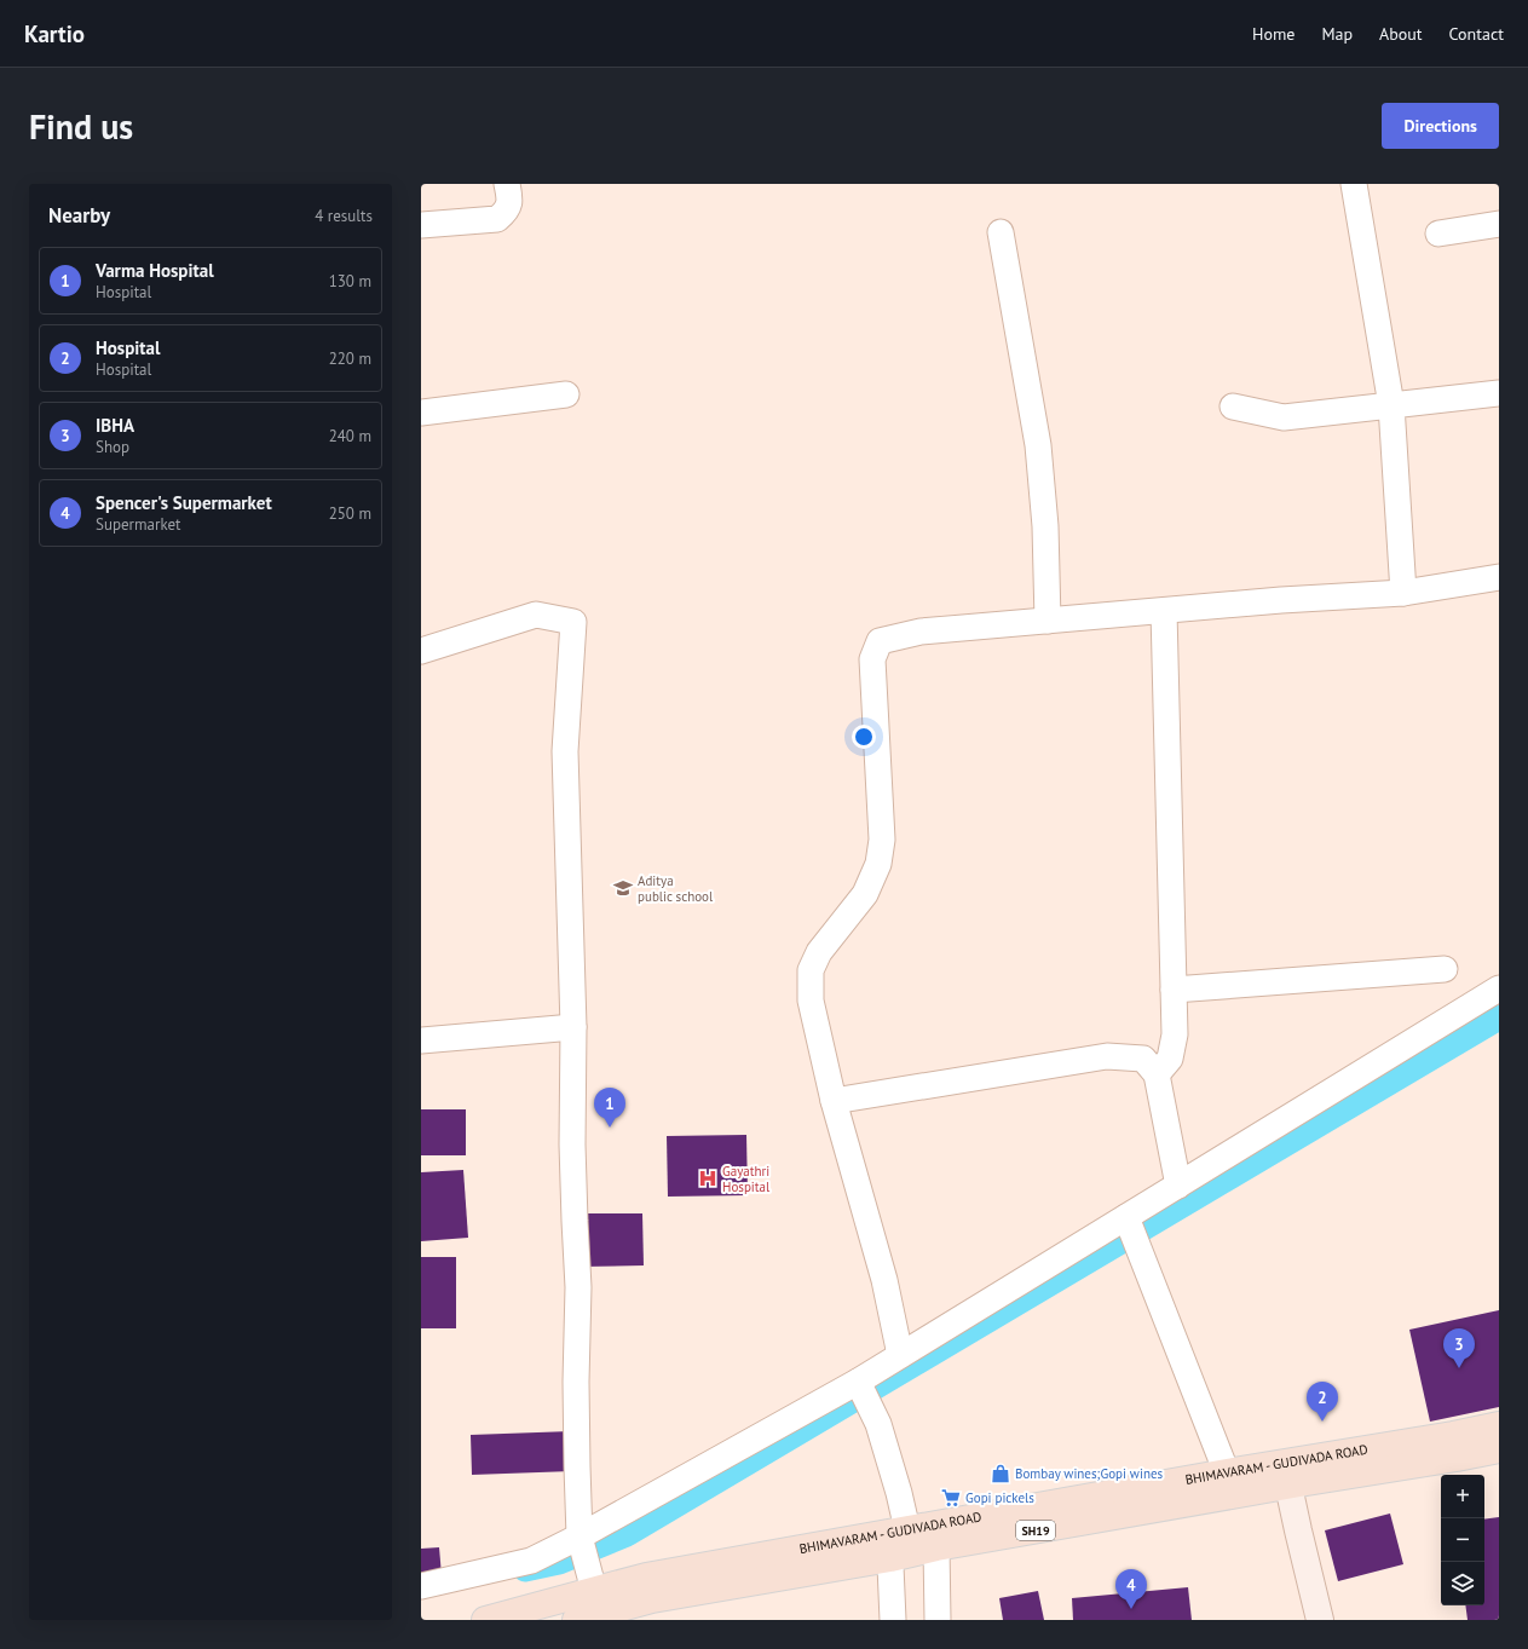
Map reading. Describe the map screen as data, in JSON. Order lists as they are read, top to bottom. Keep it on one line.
{"streets":{"main road":["BHIMAVARAM - GUDIVADA ROAD","SH19"]},"places":{"school or university":["Aditya public school"],"hospital":["Gayathri Hospital"],"shop":["Bombay wines;Gopi wines"],"supermarket":["Gopi pickels"]},"page":{"header":"Kartio","nav":["Home","Map","About","Contact"],"buttons":"Directions","title":"Find us","heading":["Nearby","4 results"],"list":[{"mark":"1","name":"Varma Hospital","note":"Hospital","value":"130 m"},{"mark":"2","name":"Hospital","note":"Hospital","value":"220 m"},{"mark":"3","name":"IBHA","note":"Shop","value":"240 m"},{"mark":"4","name":"Spencer's Supermarket","note":"Supermarket","value":"250 m"}],"pins":["1","3","2","4"],"map_buttons":["+","−"]}}
